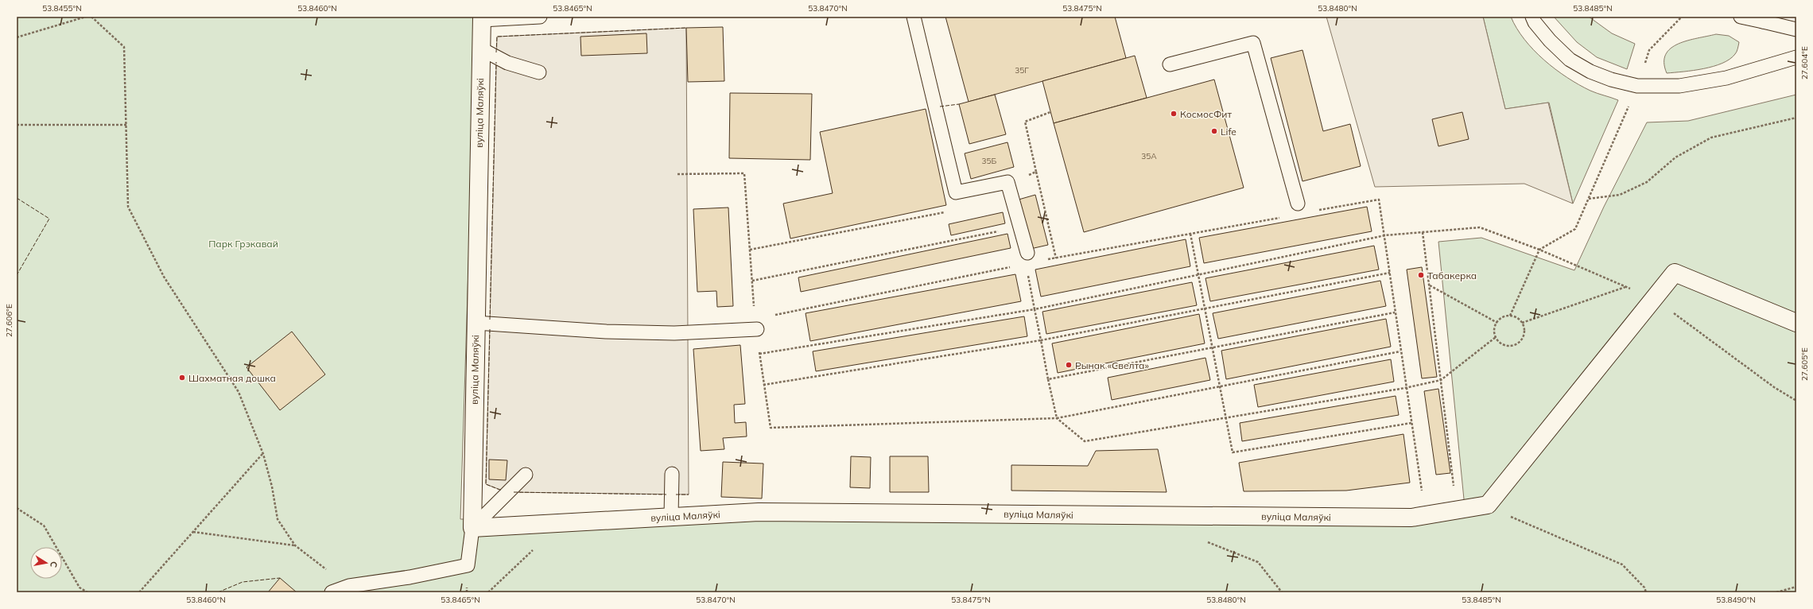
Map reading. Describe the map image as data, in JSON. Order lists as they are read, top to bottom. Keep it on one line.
{"streets":{"street":["вуліца Маляўкі"]},"parks":["Парк Грэкавай"],"places":["КосмосФит","Life","Табакерка","Рынак «Свелта»","Шахматная дошка"],"house_numbers":["35Г","35А","35Б"],"north":"right","coordinates":["53.8455°N","53.8460°N","53.8465°N","53.8470°N","53.8475°N","53.8480°N","53.8485°N","27.604°E","27.606°E","27.605°E","53.8490°N"]}
